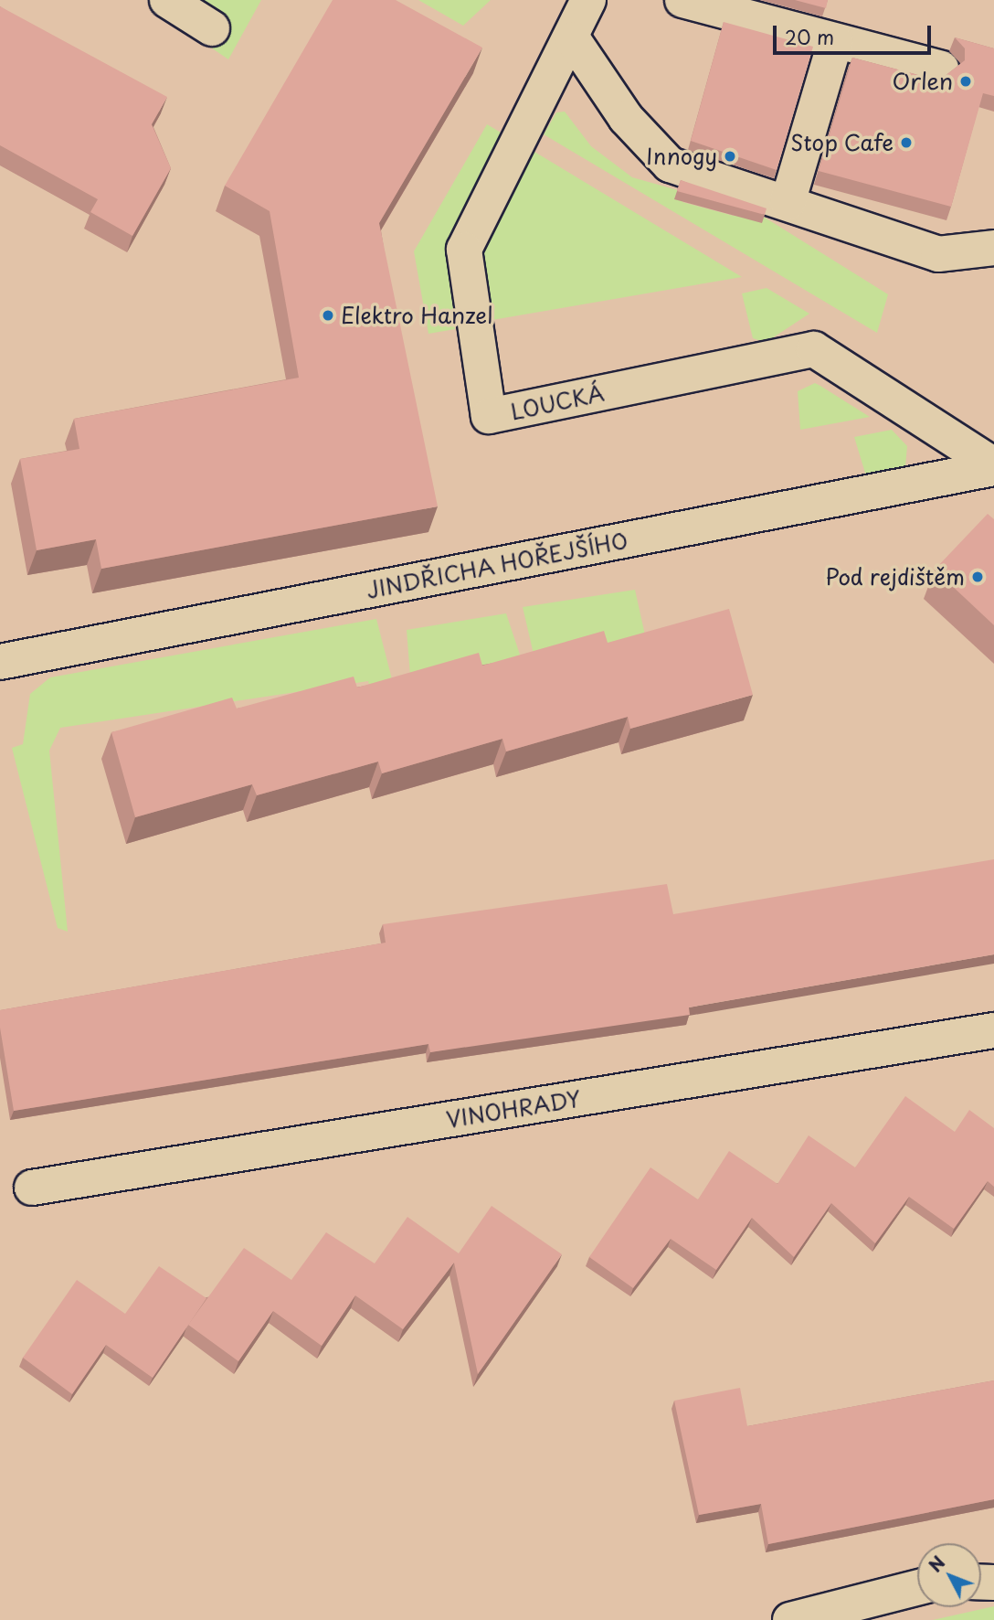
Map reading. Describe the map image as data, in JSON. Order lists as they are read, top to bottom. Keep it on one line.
{"streets":{"street":["LOUCKÁ","JINDŘICHA HOŘEJŠÍHO","VINOHRADY"]},"crossings":[["LOUCKÁ","JINDŘICHA HOŘEJŠÍHO"]],"places":["Orlen","Stop Cafe","Innogy","Elektro Hanzel","Pod rejdištěm"],"scale_bar":"20 m","north":"top left"}
